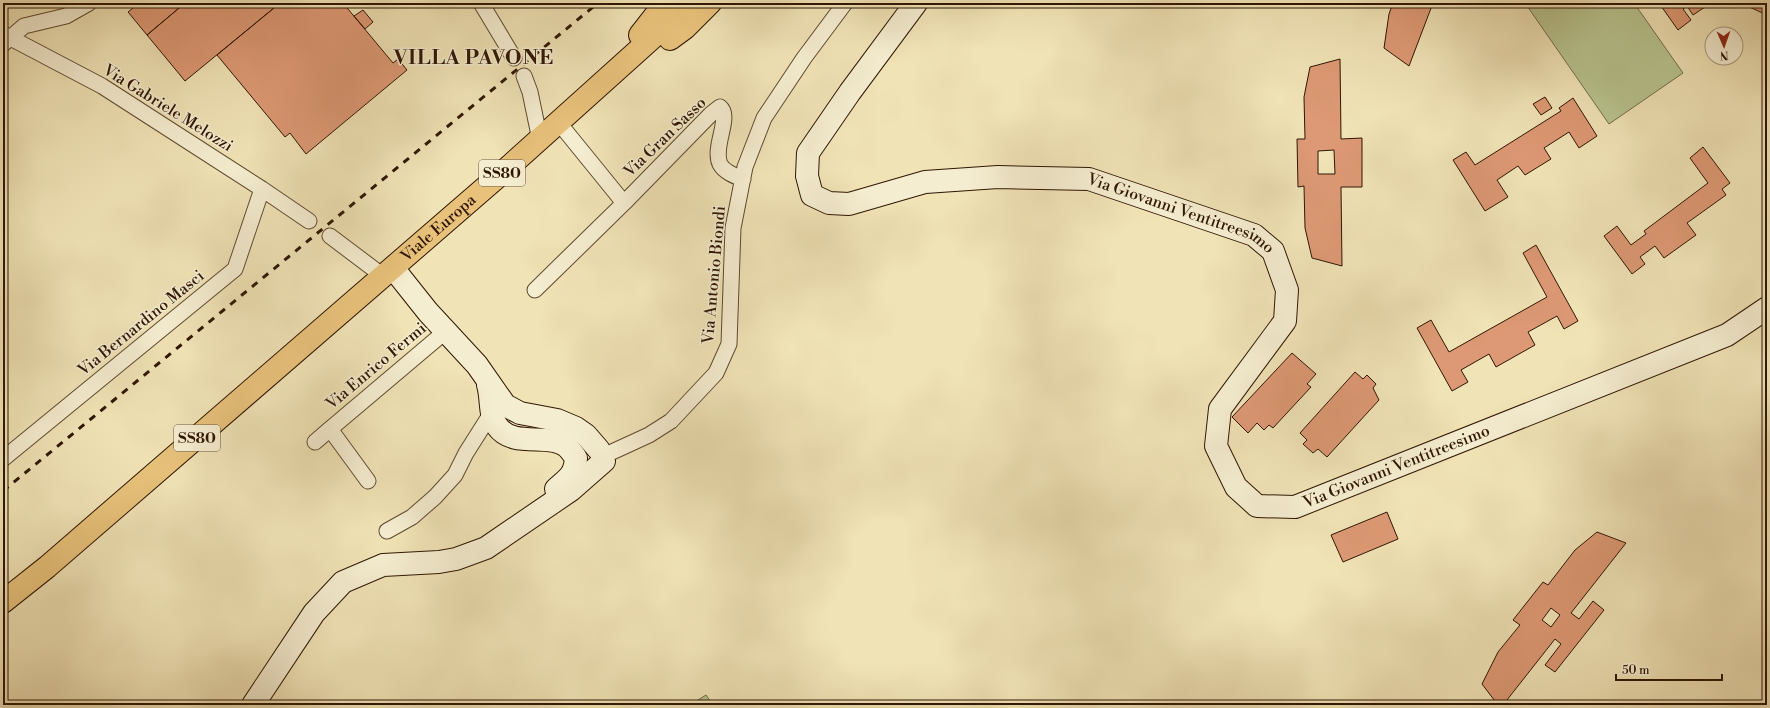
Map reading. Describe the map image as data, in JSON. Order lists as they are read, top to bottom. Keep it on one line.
{"streets":{"main road":["SS80","Viale Europa"],"street":["Via Gabriele Melozzi","Via Gran Sasso","Via Giovanni Ventitreesimo","Via Antonio Biondi","Via Bernardino Masci","Via Enrico Fermi"]},"crossings":[["Via Gabriele Melozzi","Via Bernardino Masci"],["Via Gran Sasso","Viale Europa"],["Via Gran Sasso","Via Antonio Biondi"],["SS80","Viale Europa"]],"districts":["VILLA PAVONE"],"scale_bar":"50 m","north":"bottom"}
